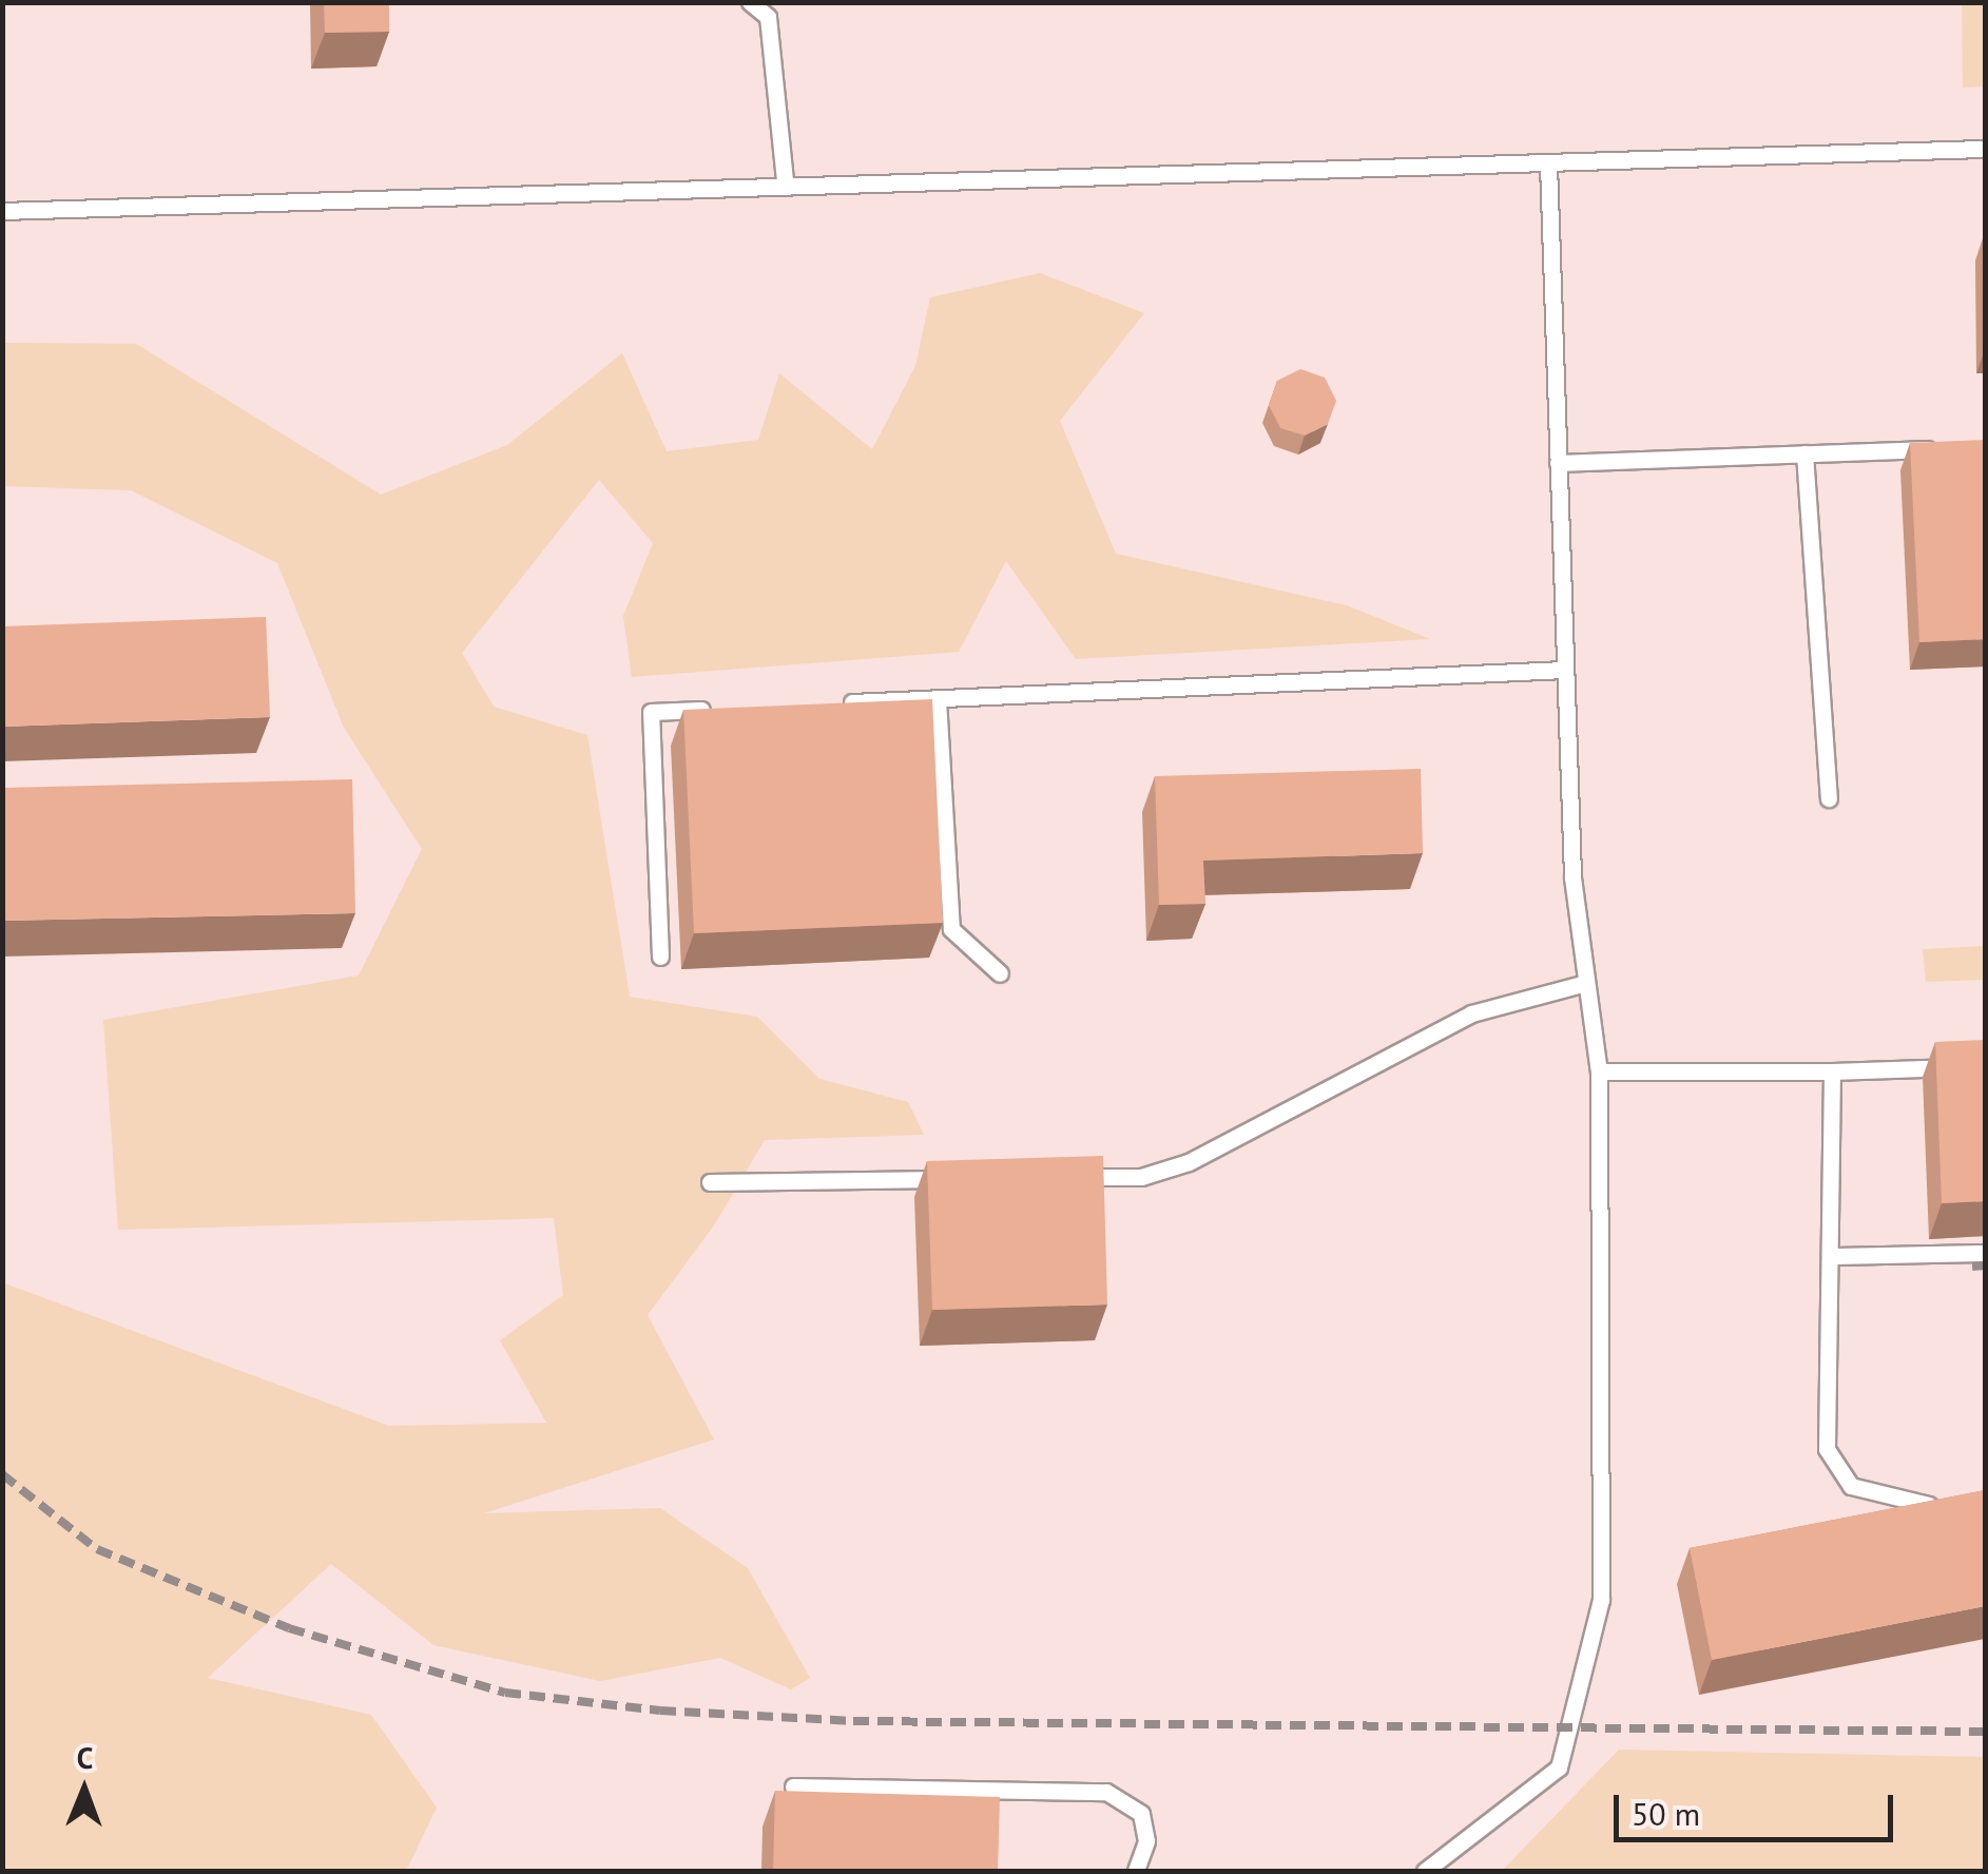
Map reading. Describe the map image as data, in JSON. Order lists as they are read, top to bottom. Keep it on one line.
{"scale_bar":"50 m","north":"top"}
